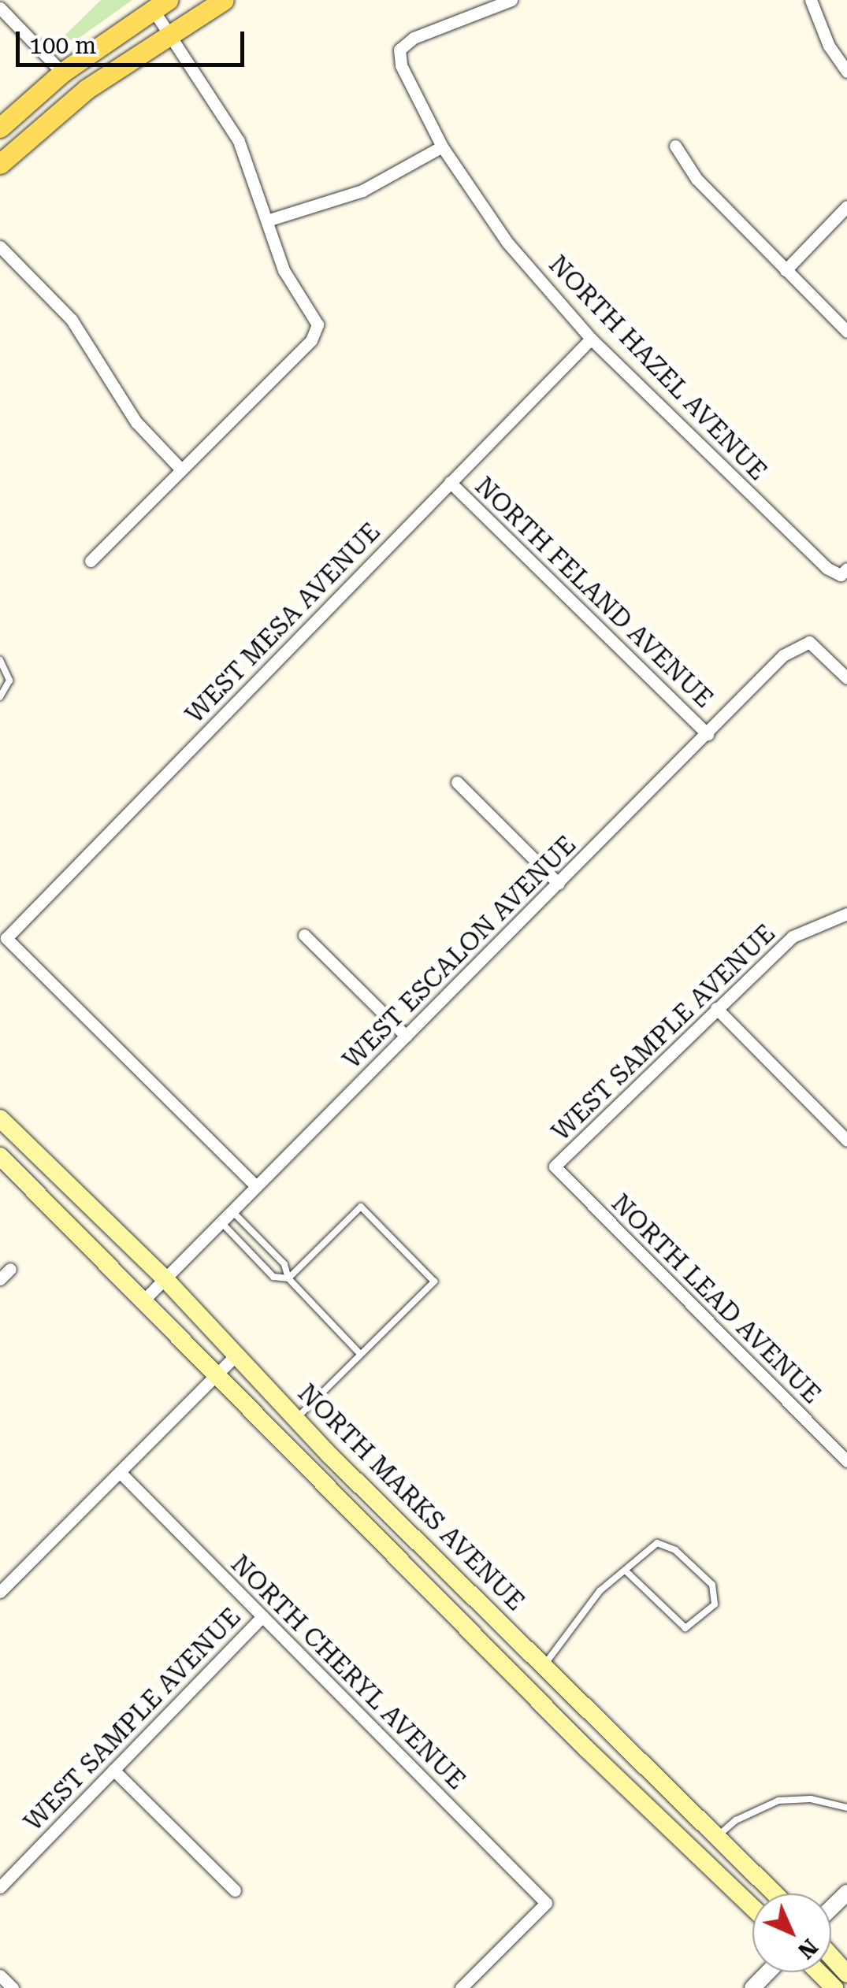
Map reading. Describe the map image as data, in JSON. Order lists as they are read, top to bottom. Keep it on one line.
{"streets":{"main road":["NORTH MARKS AVENUE"],"street":["NORTH HAZEL AVENUE","NORTH FELAND AVENUE","WEST MESA AVENUE","WEST ESCALON AVENUE","WEST SAMPLE AVENUE","NORTH LEAD AVENUE","NORTH CHERYL AVENUE"]},"crossings":[["NORTH HAZEL AVENUE","WEST MESA AVENUE"],["NORTH FELAND AVENUE","WEST MESA AVENUE"],["NORTH FELAND AVENUE","WEST ESCALON AVENUE"],["WEST MESA AVENUE","WEST ESCALON AVENUE"],["WEST ESCALON AVENUE","NORTH MARKS AVENUE"],["WEST SAMPLE AVENUE","NORTH LEAD AVENUE"],["WEST SAMPLE AVENUE","NORTH CHERYL AVENUE"]],"scale_bar":"100 m","north":"bottom right"}
